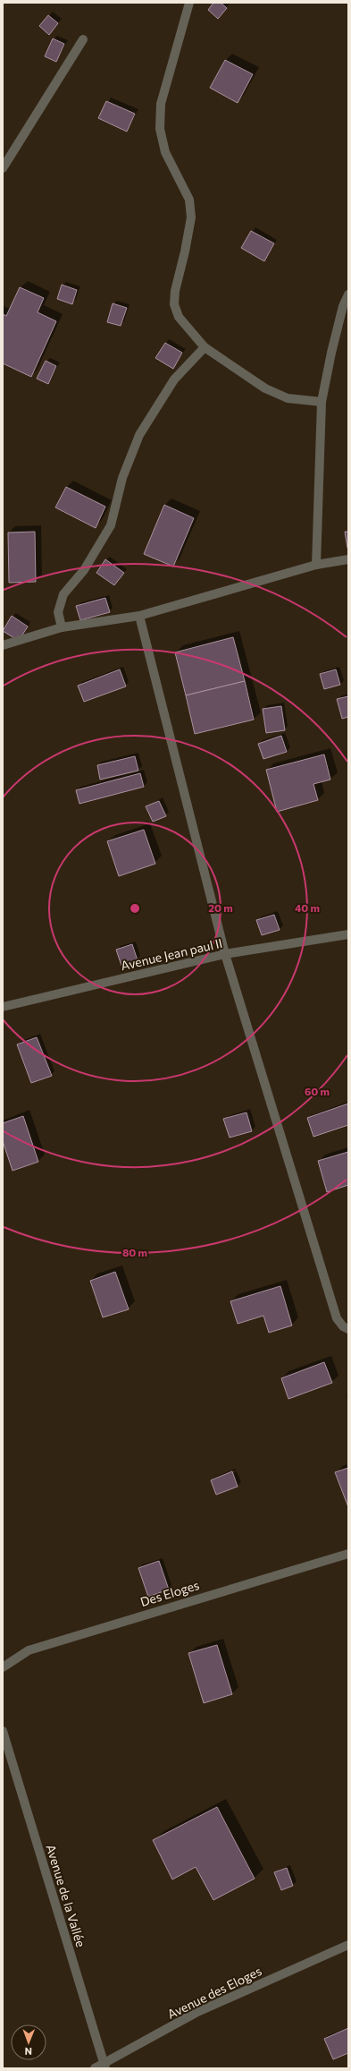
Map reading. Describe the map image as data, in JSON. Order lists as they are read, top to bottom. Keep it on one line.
{"streets":{"street":["Avenue Jean paul II","Des Eloges","Avenue de la Vallée","Avenue des Eloges"]},"crossings":[["Avenue de la Vallée","Avenue des Eloges"]],"north":"bottom","rings":["20 m","40 m","60 m","80 m"]}
